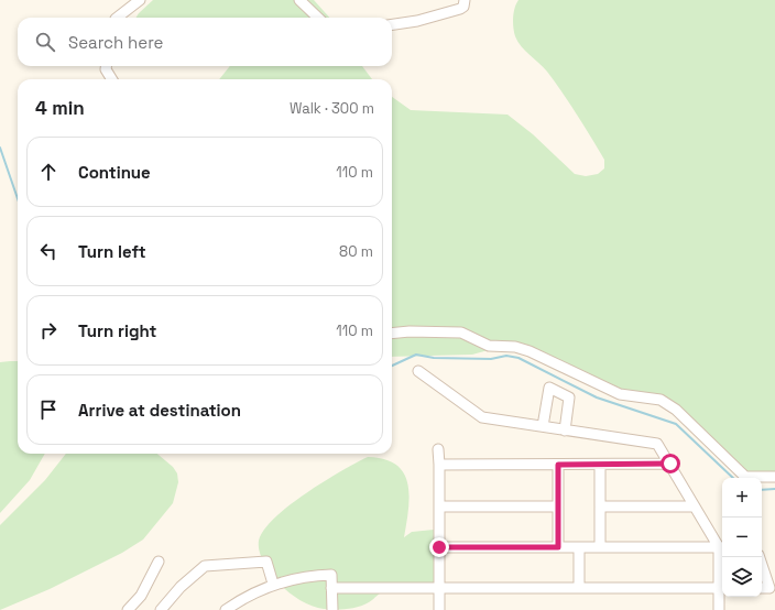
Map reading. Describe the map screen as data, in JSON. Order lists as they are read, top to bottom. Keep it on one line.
{"page":{"search":"Search here","heading":["4 min","Walk · 300 m"],"list":[["Continue","110 m"],["Turn left","80 m"],["Turn right","110 m"],"Arrive at destination"],"map_buttons":["+","−"]}}
